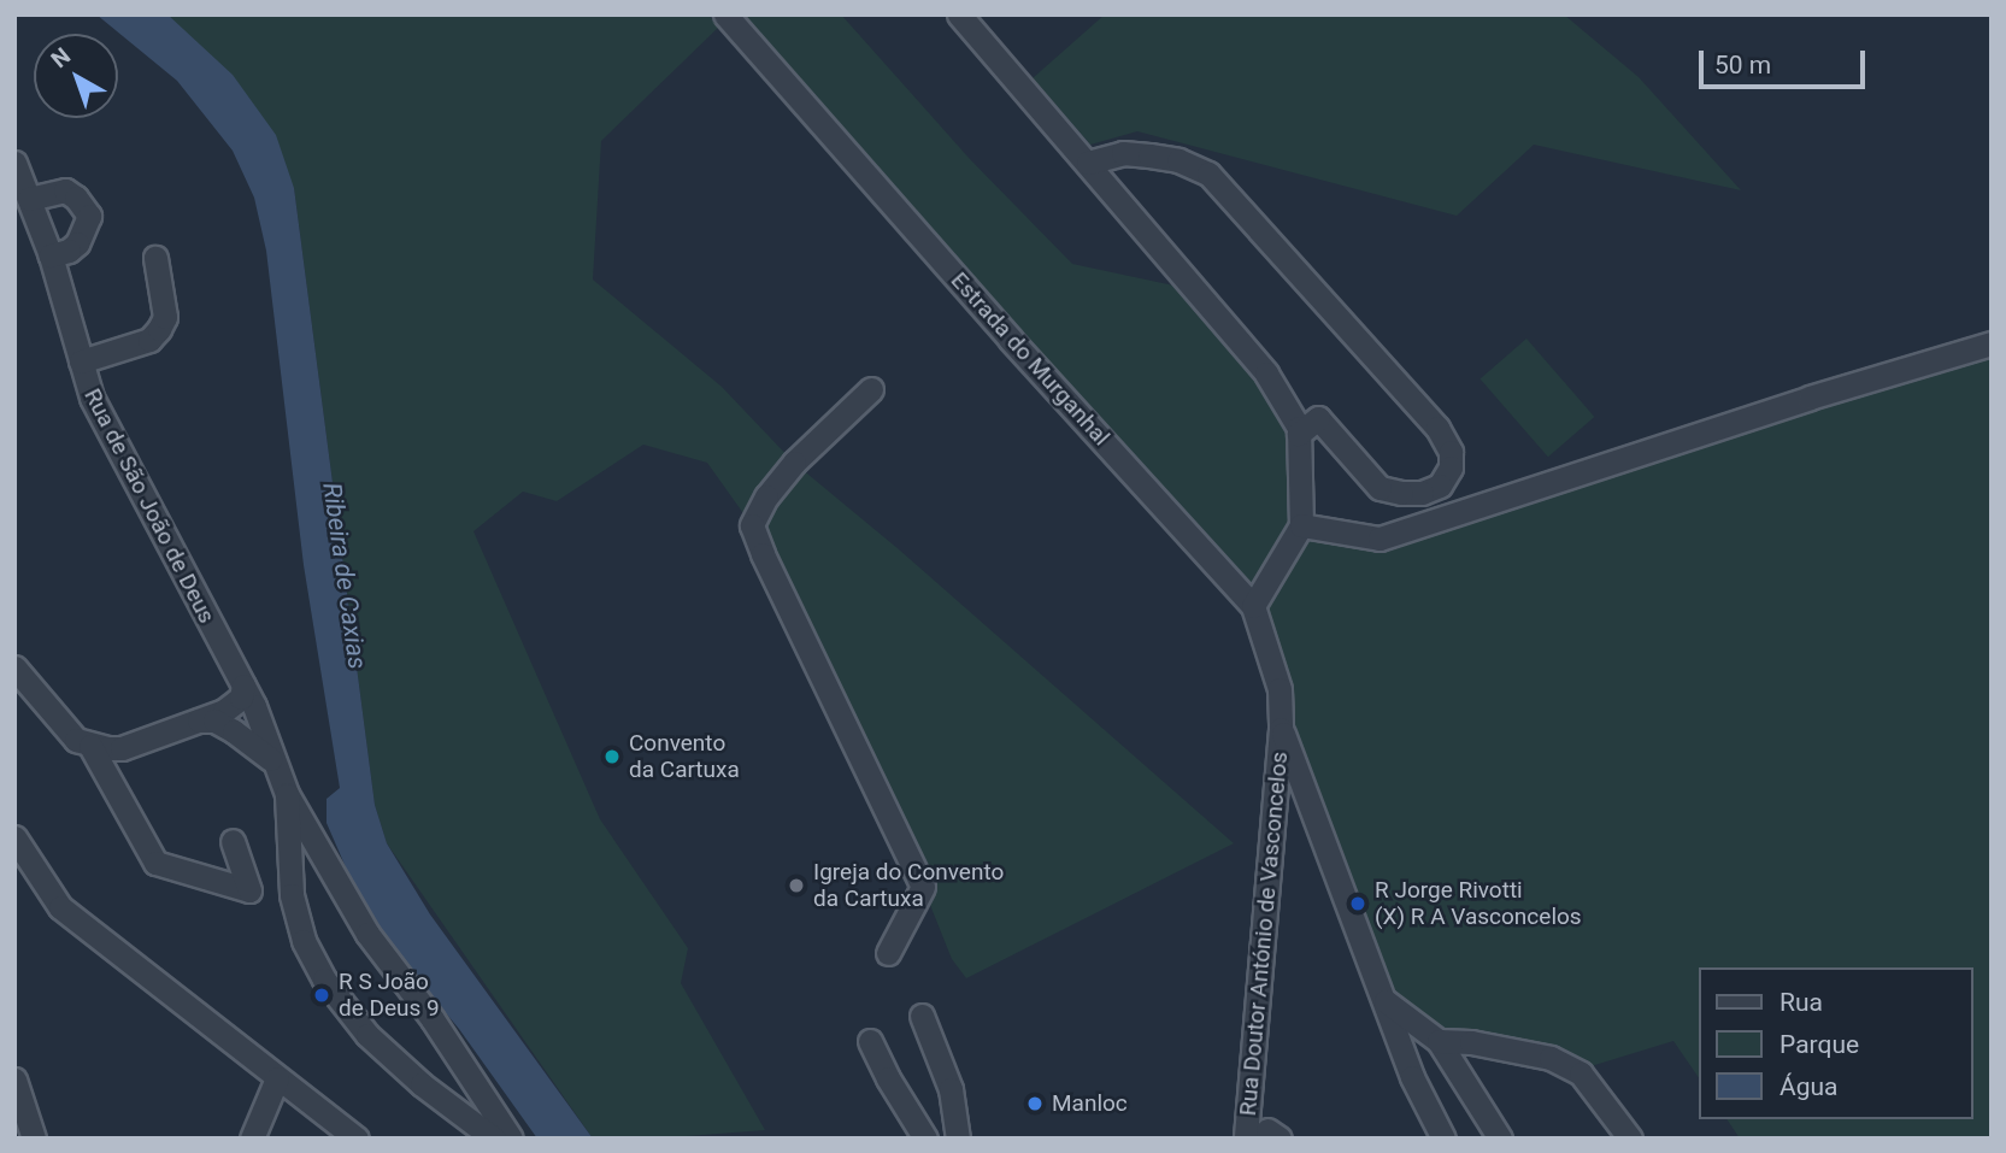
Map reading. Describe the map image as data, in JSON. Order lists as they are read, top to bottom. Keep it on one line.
{"streets":{"street":["Estrada do Murganhal","Rua de São João de Deus","Rua Doutor António de Vasconcelos"]},"crossings":[["Estrada do Murganhal","Rua Doutor António de Vasconcelos"]],"water":["Ribeira de Caxias"],"places":["Convento da Cartuxa","Igreja do Convento da Cartuxa","R Jorge Rivotti (X) R A Vasconcelos","R S João de Deus 9","Manloc"],"legend":["Rua","Parque","Água"],"scale_bar":"50 m","north":"top left"}
